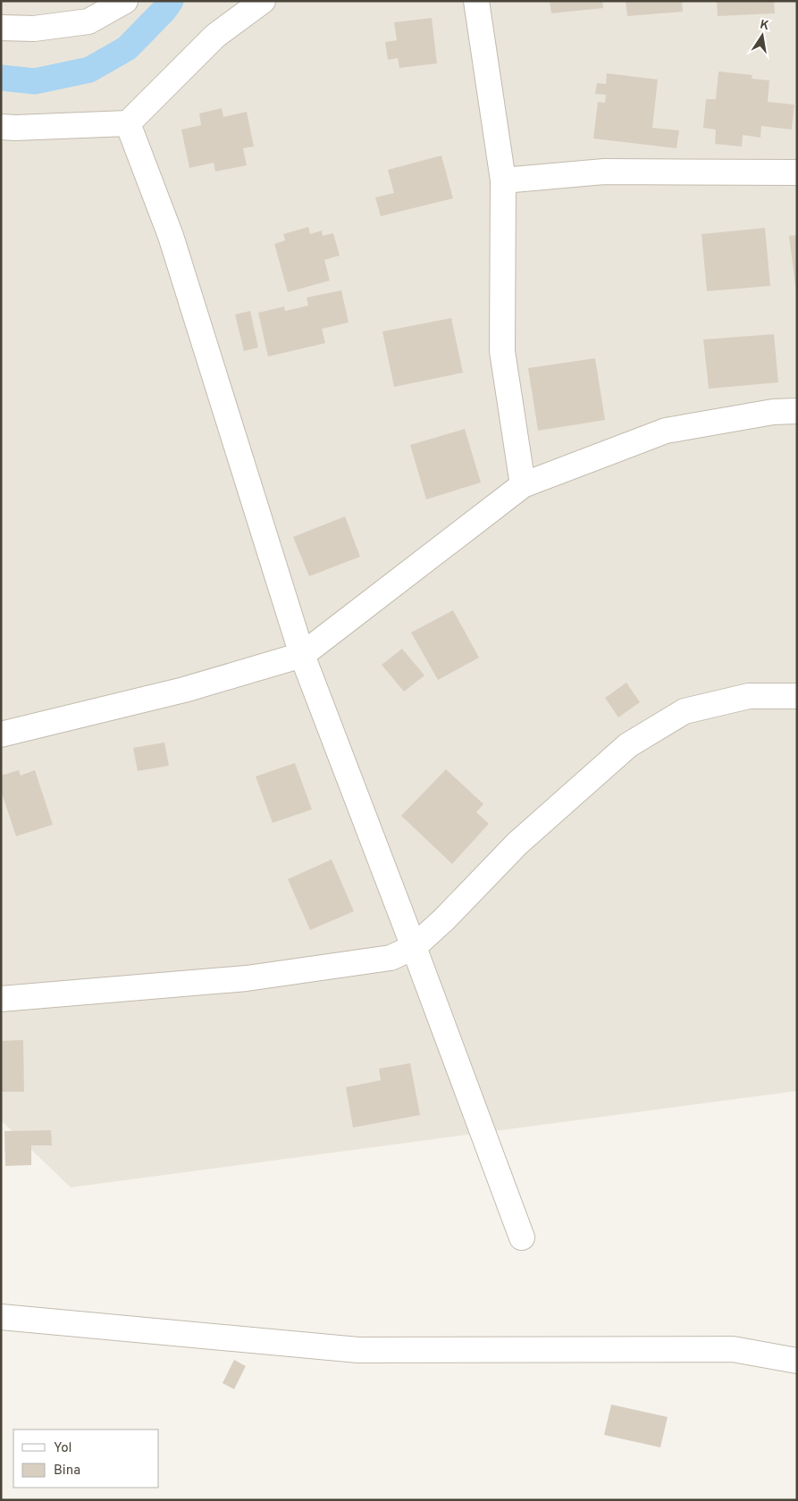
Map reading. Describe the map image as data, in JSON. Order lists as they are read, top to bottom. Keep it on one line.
{"legend":["Yol","Bina"],"north":"top"}
